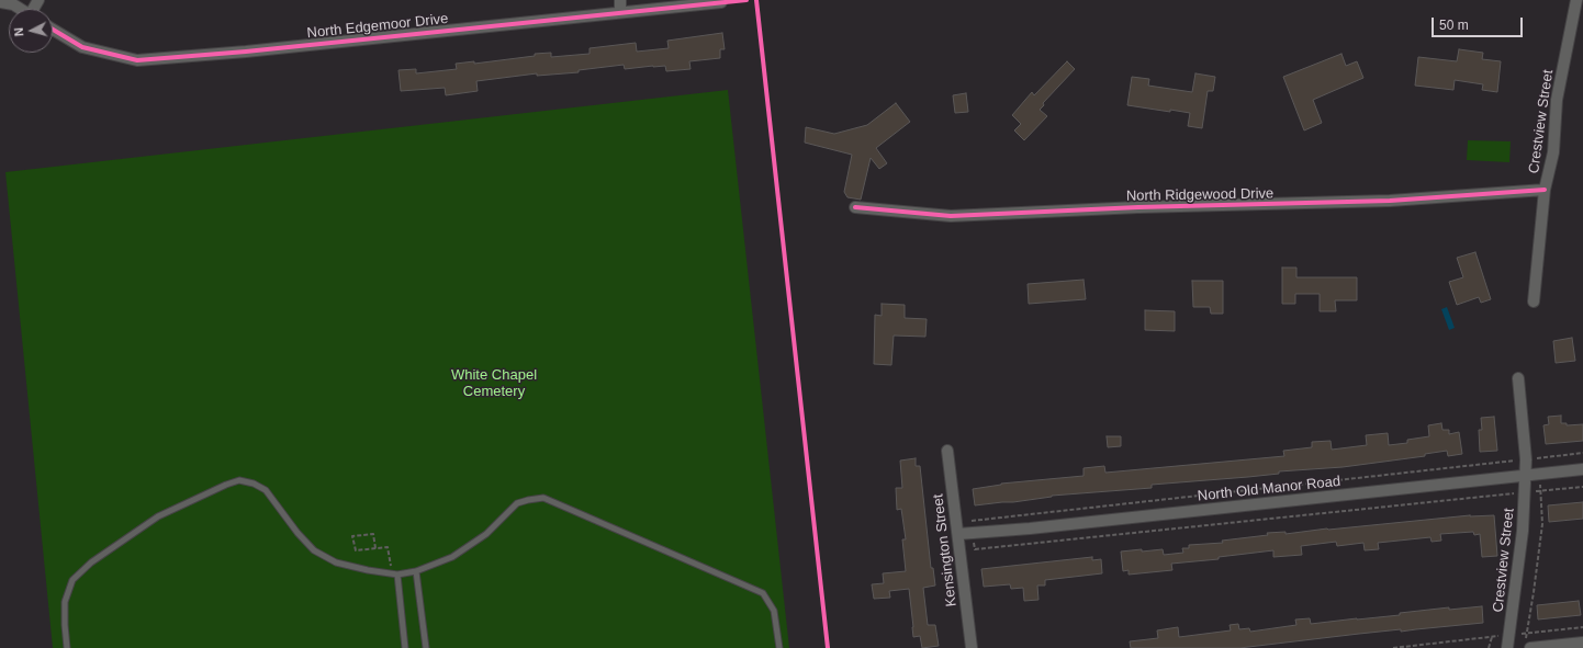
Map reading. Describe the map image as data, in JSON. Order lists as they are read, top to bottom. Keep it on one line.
{"streets":{"street":["North Edgemoor Drive","Crestview Street","North Ridgewood Drive","North Old Manor Road","Kensington Street"]},"crossings":[["Crestview Street","North Ridgewood Drive"],["Crestview Street","North Old Manor Road"],["North Old Manor Road","Kensington Street"]],"parks":["White Chapel Cemetery"],"scale_bar":"50 m","north":"left"}
